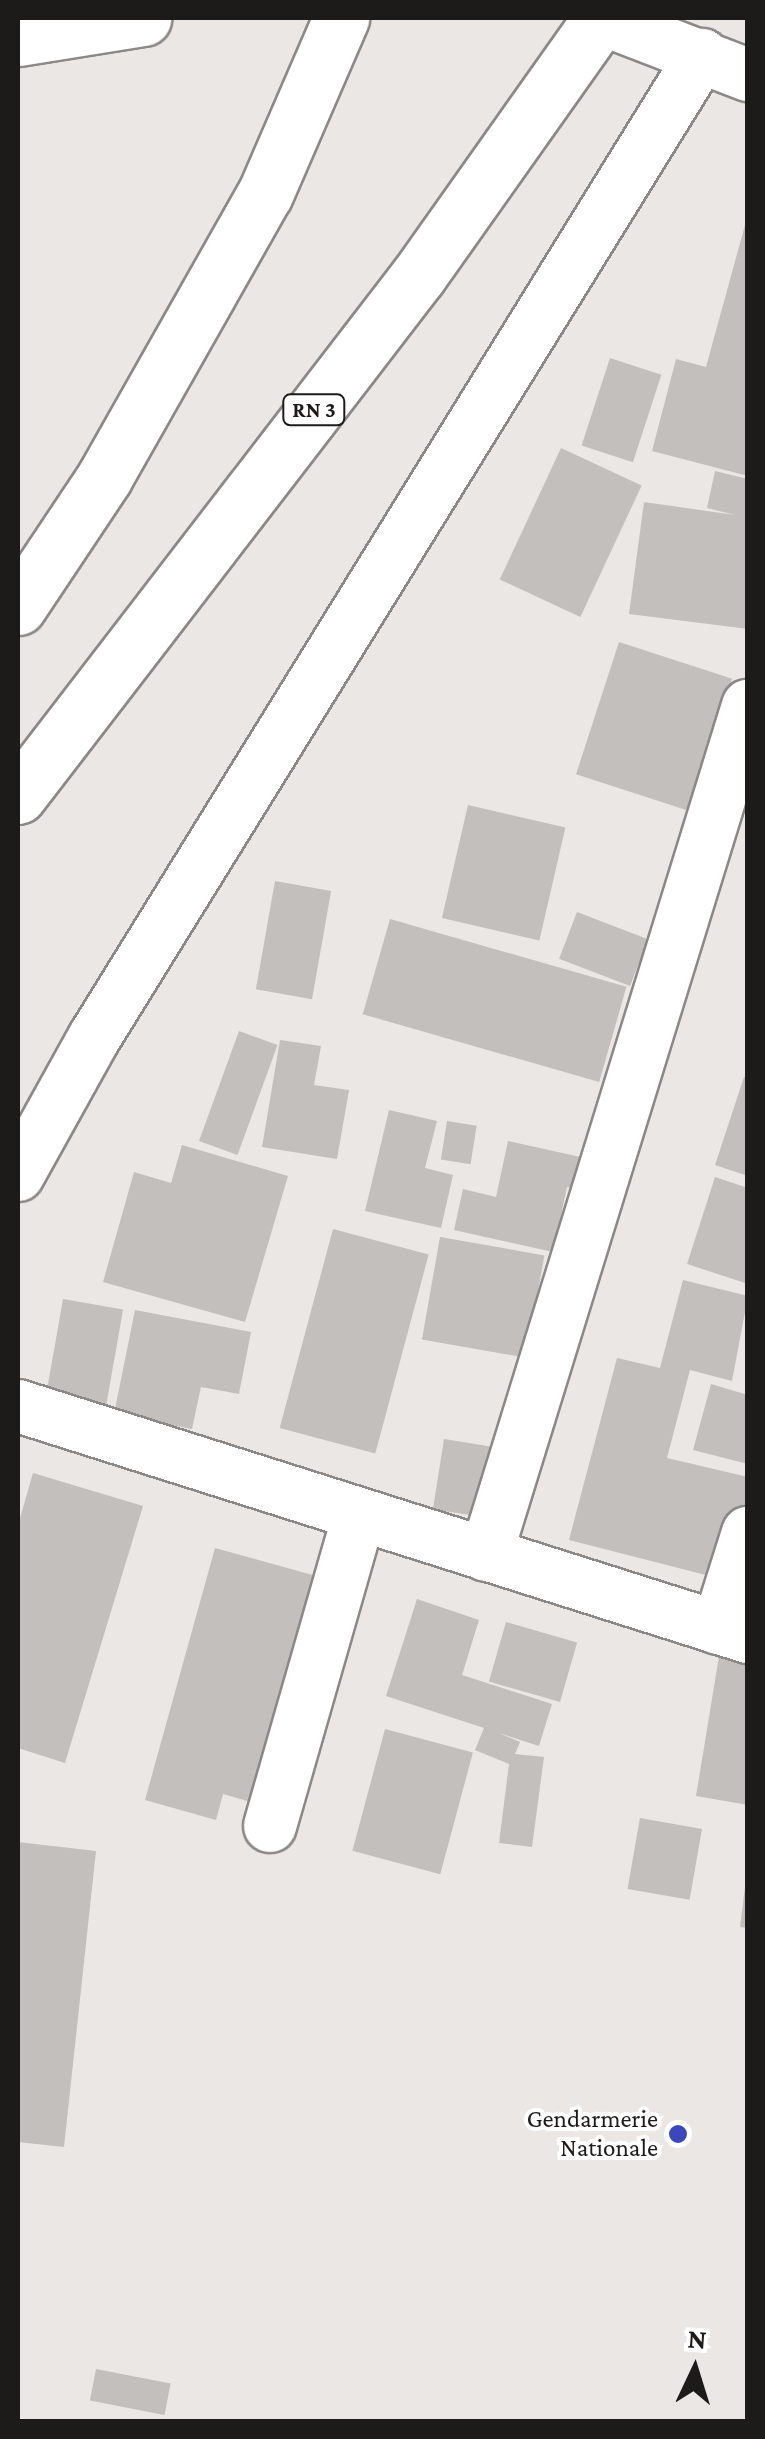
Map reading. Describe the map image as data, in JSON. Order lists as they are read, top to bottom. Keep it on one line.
{"streets":{"main road":["RN 3"]},"places":["Gendarmerie Nationale"],"north":"top"}
